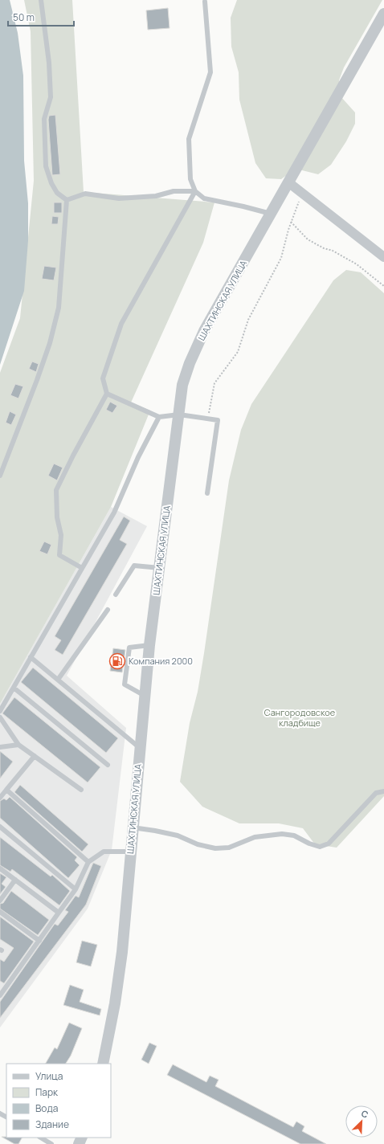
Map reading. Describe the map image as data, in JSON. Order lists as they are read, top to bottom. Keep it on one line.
{"streets":{"street":["ШАХТИНСКАЯ УЛИЦА"]},"parks":["Сангородовское кладбище"],"places":{"fuel station":["Компания 2000"]},"legend":["Улица","Парк","Вода","Здание"],"scale_bar":"50 m","north":"top right"}
